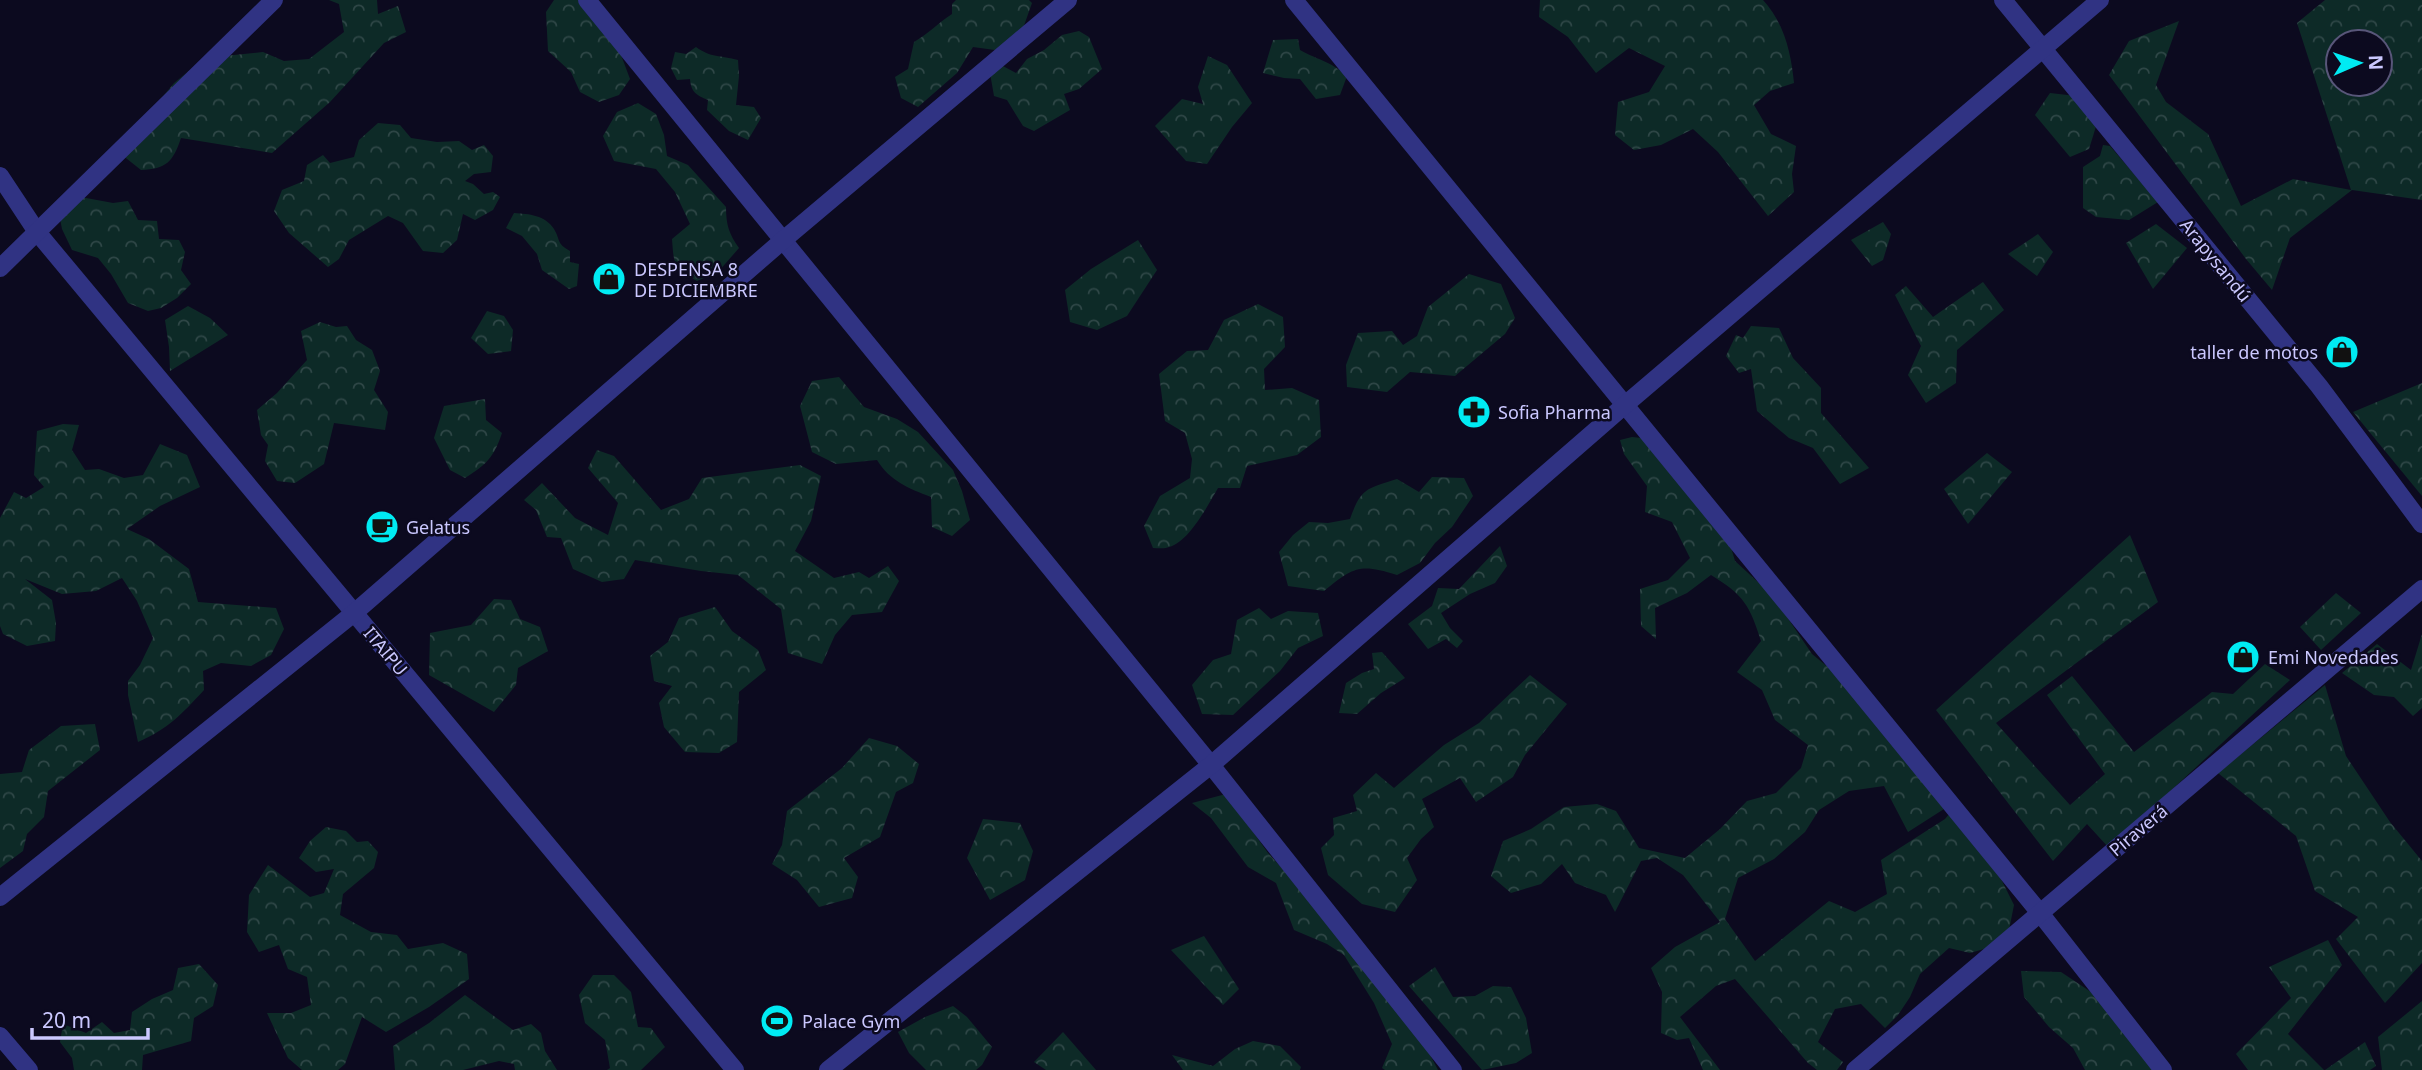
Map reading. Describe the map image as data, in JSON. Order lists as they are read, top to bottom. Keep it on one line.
{"streets":{"street":["Arapysandú","ITAIPU","Piraverá"]},"places":{"shop":["DESPENSA 8 DE DICIEMBRE","taller de motos","Emi Novedades"],"pharmacy":["Sofia Pharma"],"cafe":["Gelatus"],"sports":["Palace Gym"]},"scale_bar":"20 m","north":"right"}
